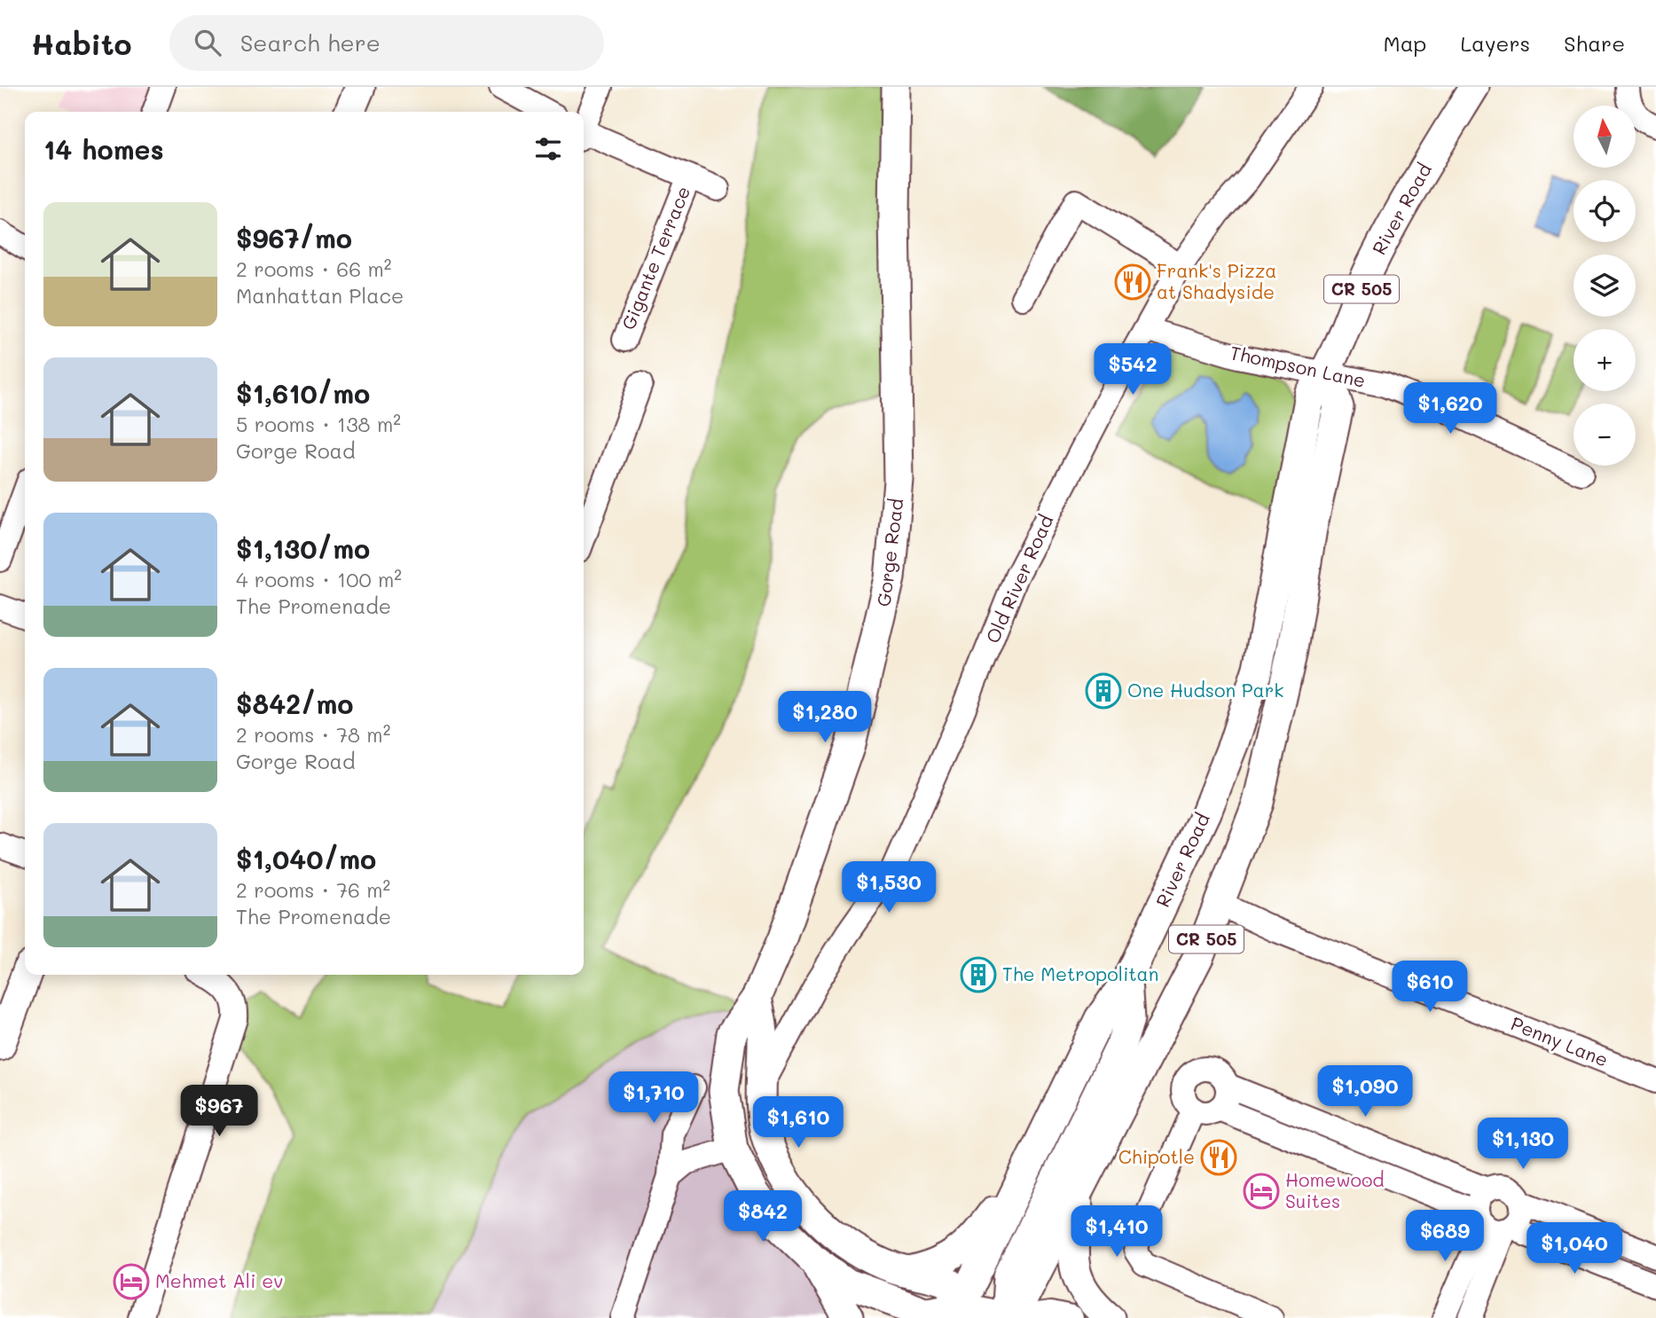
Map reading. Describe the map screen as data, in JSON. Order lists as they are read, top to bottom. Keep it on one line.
{"streets":{"main road":["River Road","CR 505","Gorge Road"],"street":["Gigante Terrace","Thompson Lane","Old River Road","Penny Lane"]},"crossings":[["River Road","CR 505"],["River Road","Thompson Lane"],["River Road","Gorge Road"],["CR 505","Thompson Lane"],["CR 505","Gorge Road"],["CR 505","Penny Lane"],["Thompson Lane","Old River Road"]],"places":{"restaurant":["Frank's Pizza at Shadyside","Chipotle"],"building":["One Hudson Park","The Metropolitan"],"hotel":["Homewood Suites","Mehmet Ali ev"]},"north":"top","page":{"header":"Habito","search":"Search here","nav":["Map","Layers","Share"],"map_buttons":["+","−"],"heading":"14 homes","list":[{"name":"$967/mo","note":"2 rooms · 66 m² · Manhattan Place"},{"name":"$1,610/mo","note":"5 rooms · 138 m² · Gorge Road"},{"name":"$1,130/mo","note":"4 rooms · 100 m² · The Promenade"},{"name":"$842/mo","note":"2 rooms · 78 m² · Gorge Road"},{"name":"$1,040/mo","note":"2 rooms · 76 m² · The Promenade"}],"price":["$542","$1,620","$1,280","$1,530","$610","$1,090","$1,710","$967","$1,610","$1,130","$842","$1,410","$689","$1,040"]}}
